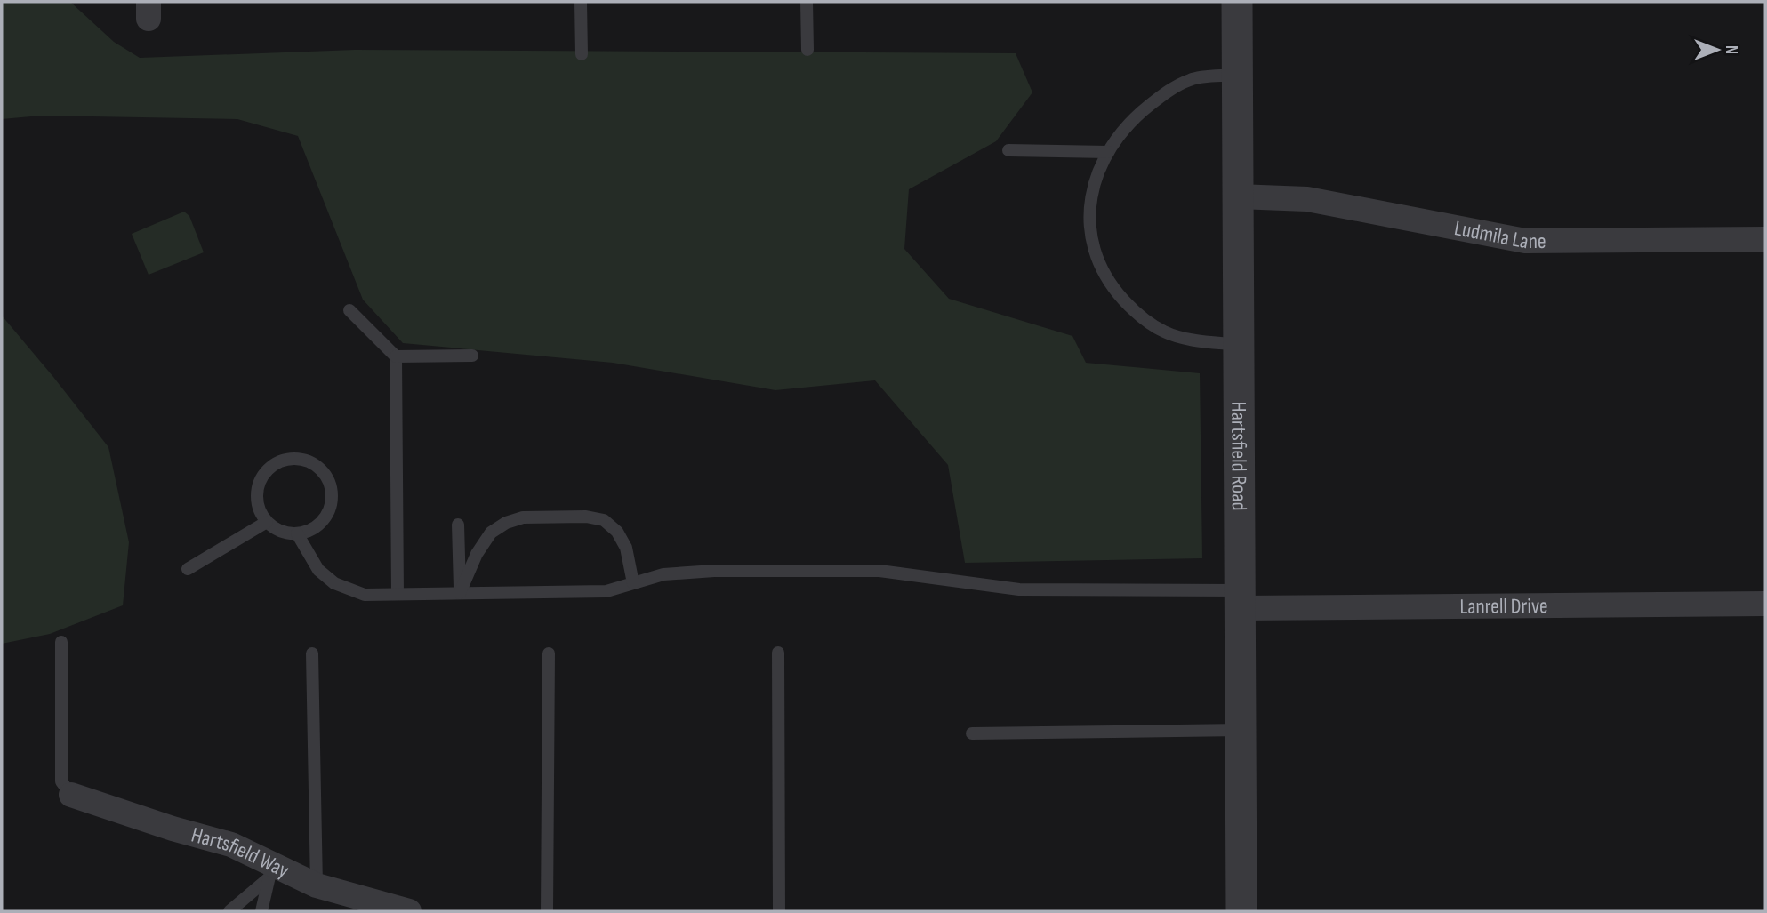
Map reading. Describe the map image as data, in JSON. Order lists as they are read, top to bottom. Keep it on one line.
{"streets":{"street":["Ludmila Lane","Hartsfield Road","Lanrell Drive","Hartsfield Way"]},"crossings":[["Ludmila Lane","Hartsfield Road"],["Hartsfield Road","Lanrell Drive"]],"north":"right"}
